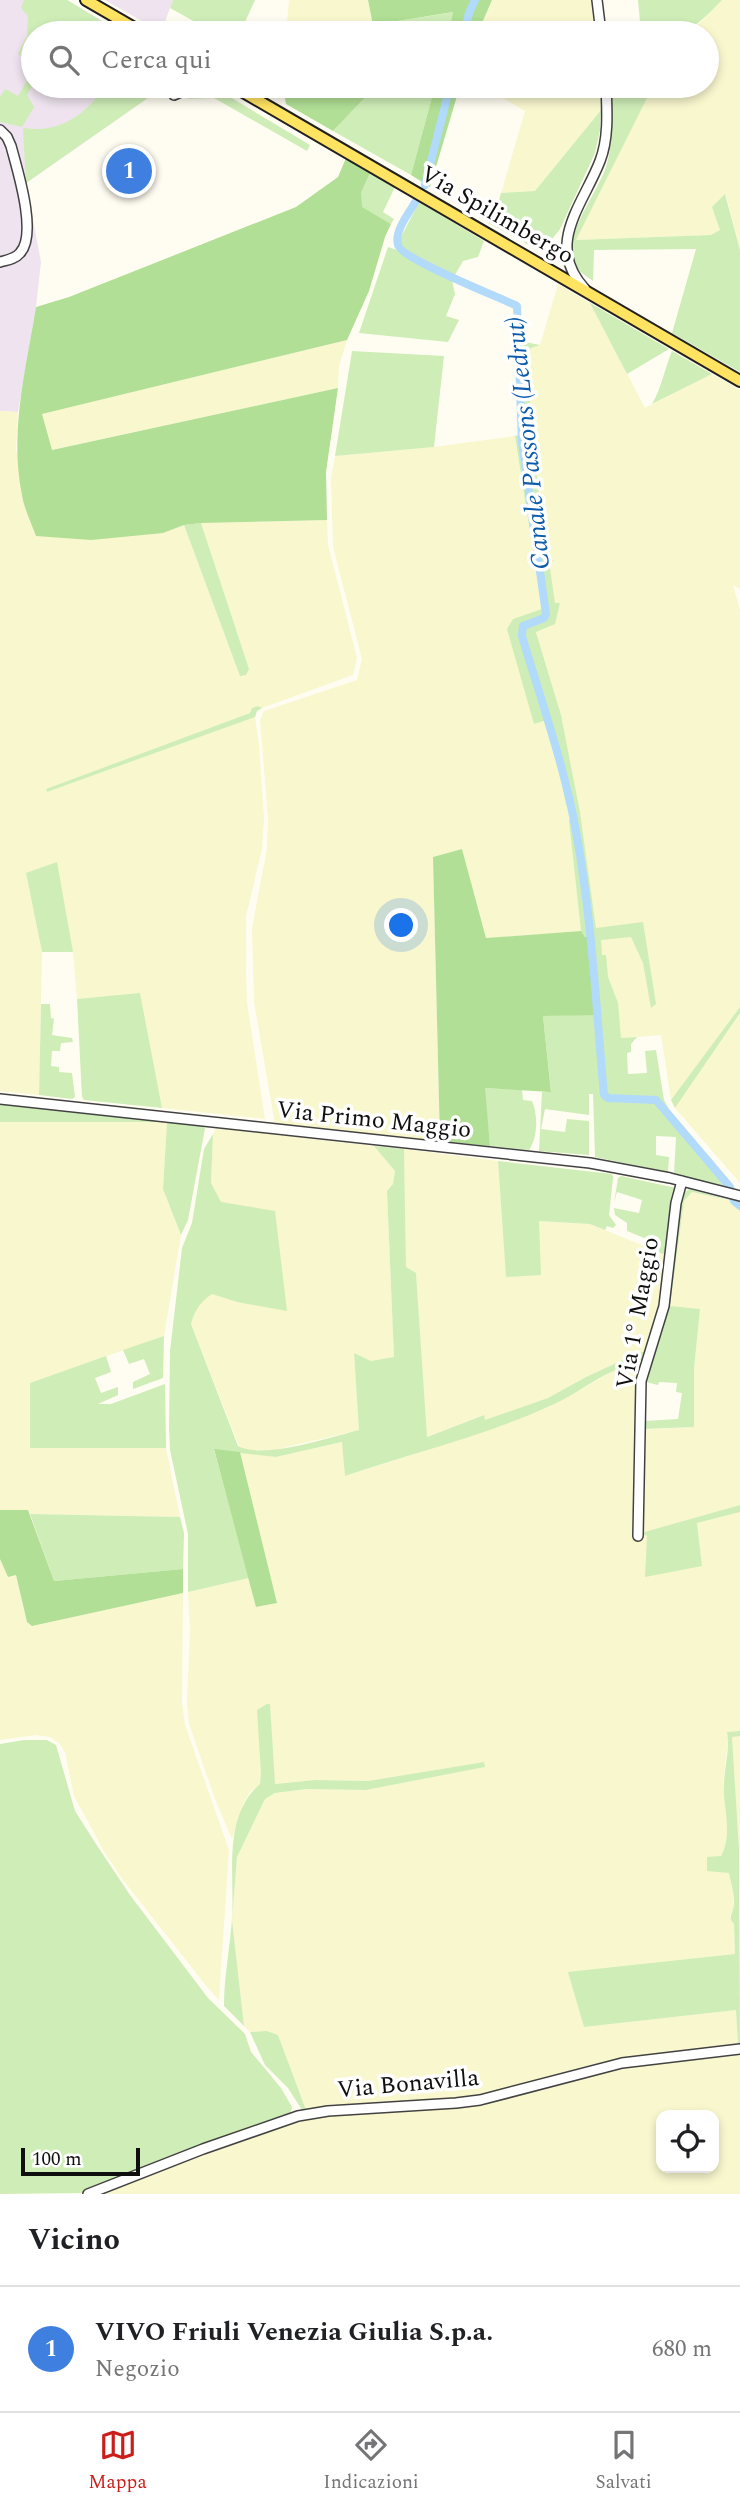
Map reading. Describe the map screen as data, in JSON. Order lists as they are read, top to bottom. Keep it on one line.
{"streets":{"main road":["Via Spilimbergo"],"street":["Via Primo Maggio","Via 1° Maggio","Via Bonavilla"]},"crossings":[["Via Primo Maggio","Via 1° Maggio"]],"water":["Canale Passons (Ledrut)"],"scale_bar":"100 m","page":{"search":"Cerca qui","pins":"1","scale":"100 m","heading":"Vicino","list":[{"mark":"1","name":"VIVO Friuli Venezia Giulia S.p.a.","note":"Negozio","value":"680 m"}],"nav":["Mappa","Indicazioni","Salvati"]}}
